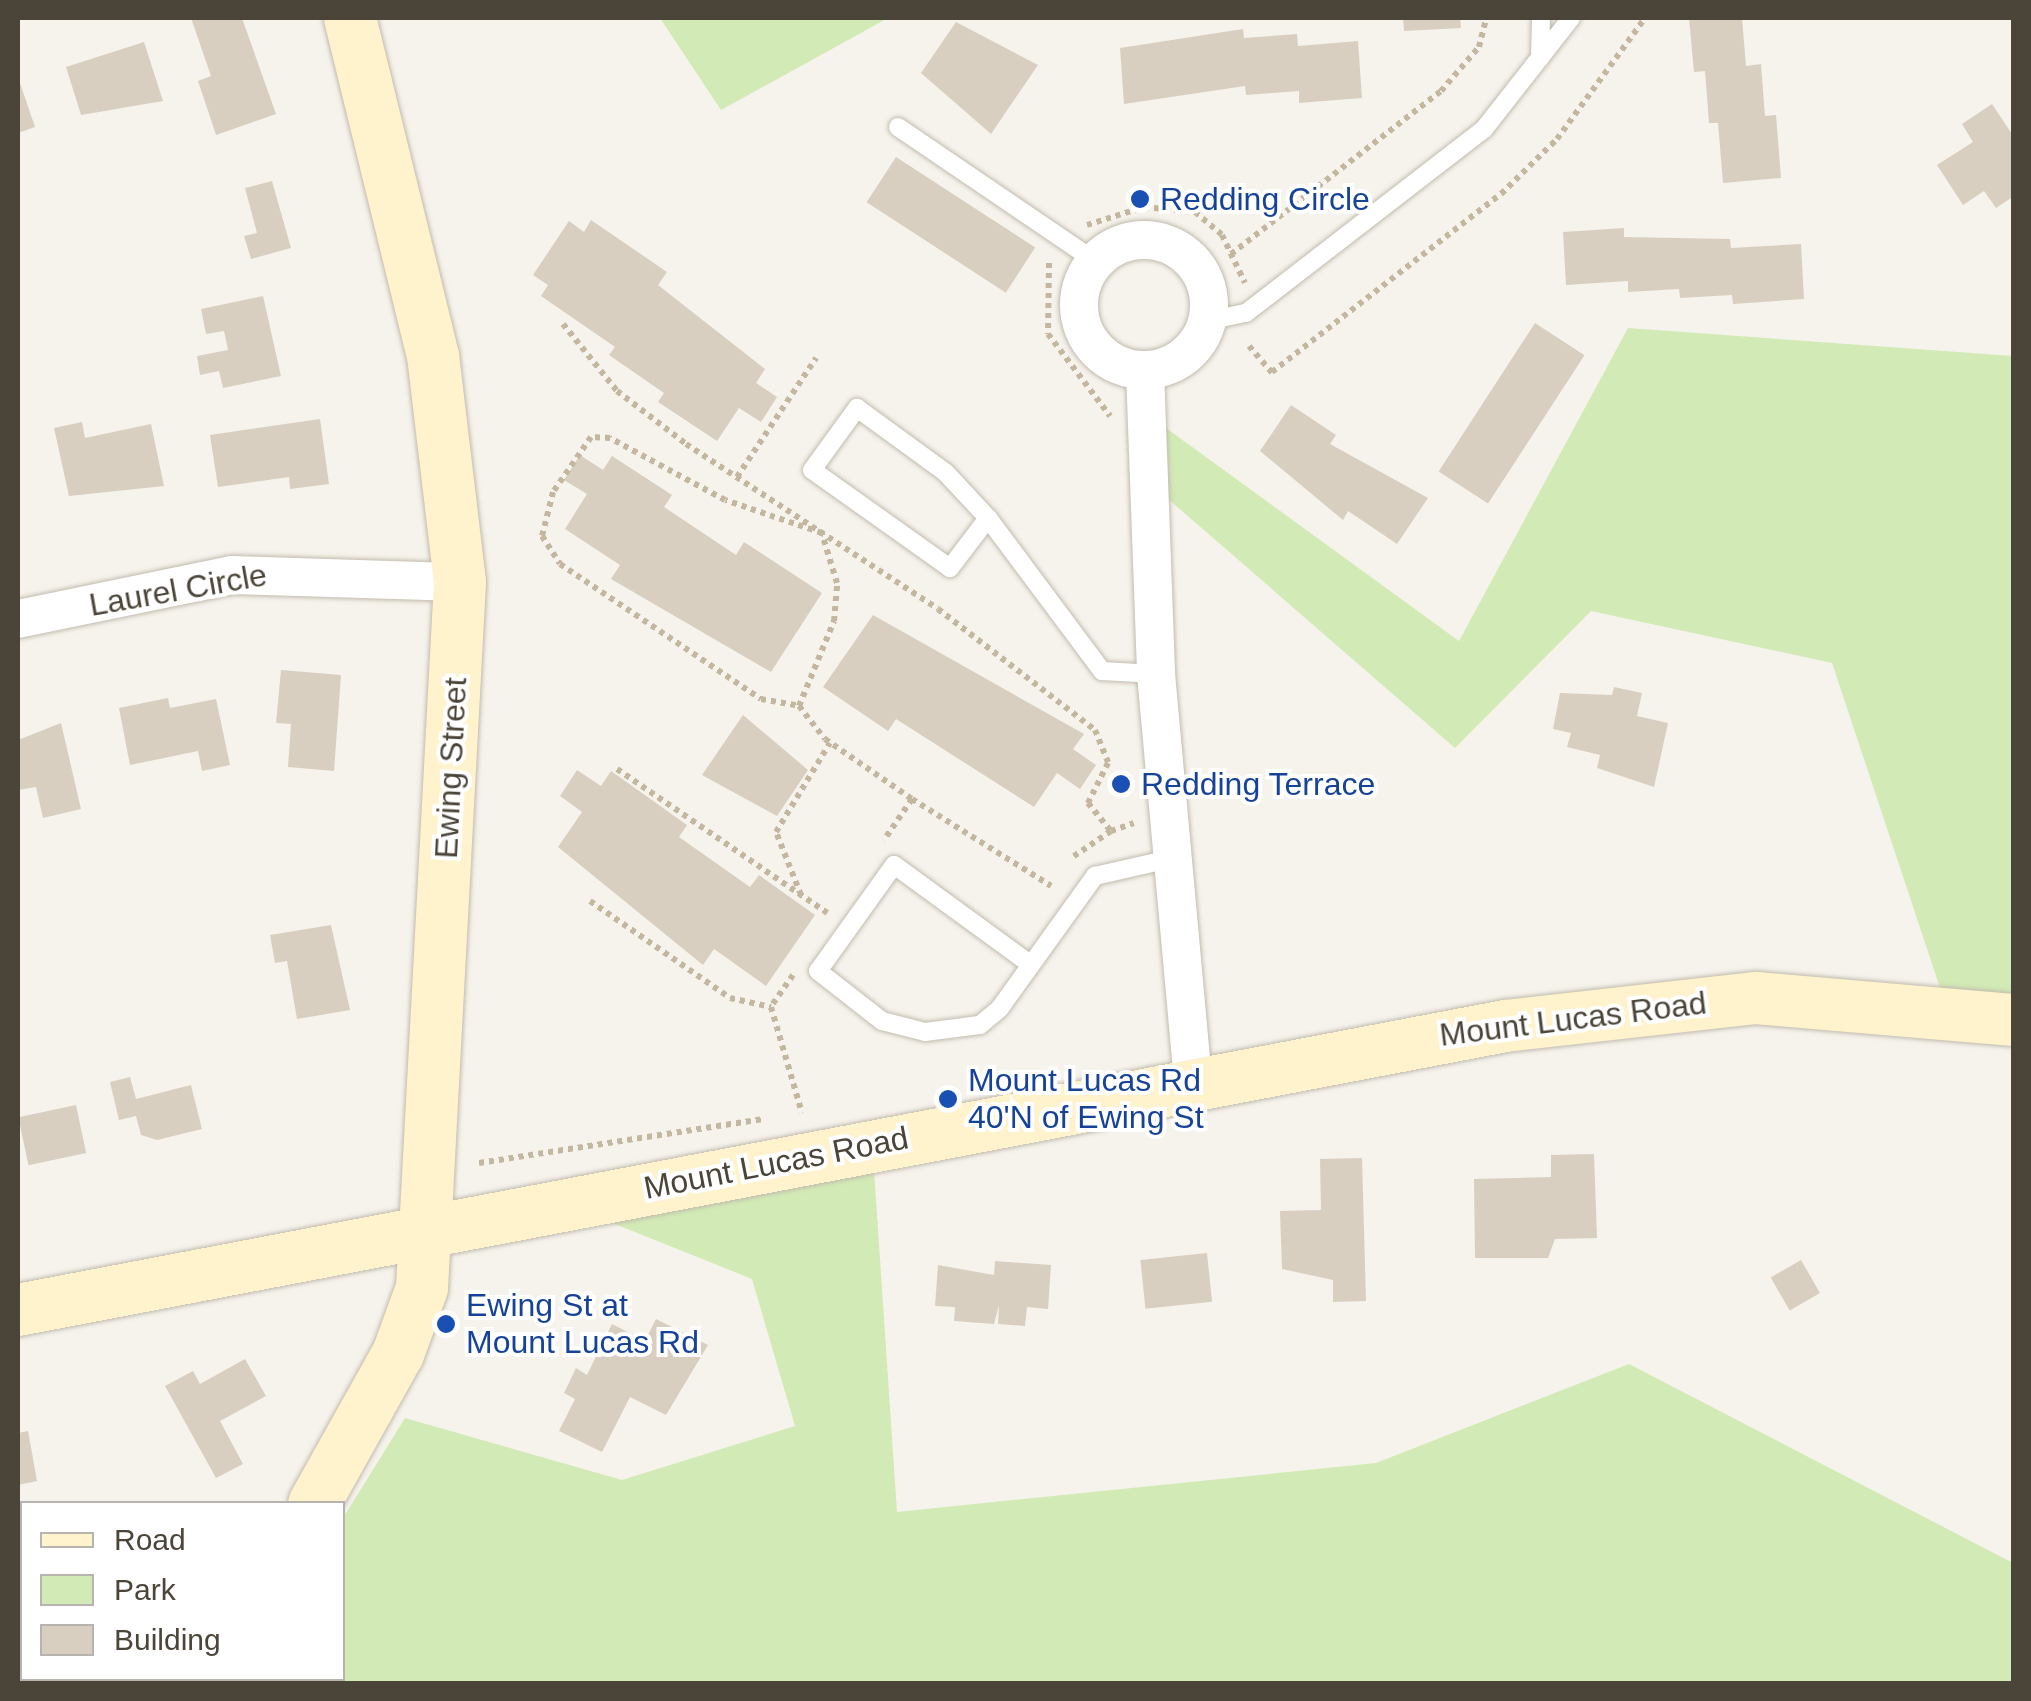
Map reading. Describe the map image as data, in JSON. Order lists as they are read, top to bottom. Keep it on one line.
{"streets":{"street":["Laurel Circle","Ewing Street","Mount Lucas Road"]},"crossings":[["Laurel Circle","Ewing Street"],["Ewing Street","Mount Lucas Road"]],"places":["Redding Circle","Redding Terrace","Mount Lucas Rd 40'N of Ewing St","Ewing St at Mount Lucas Rd"],"legend":["Road","Park","Building"]}
